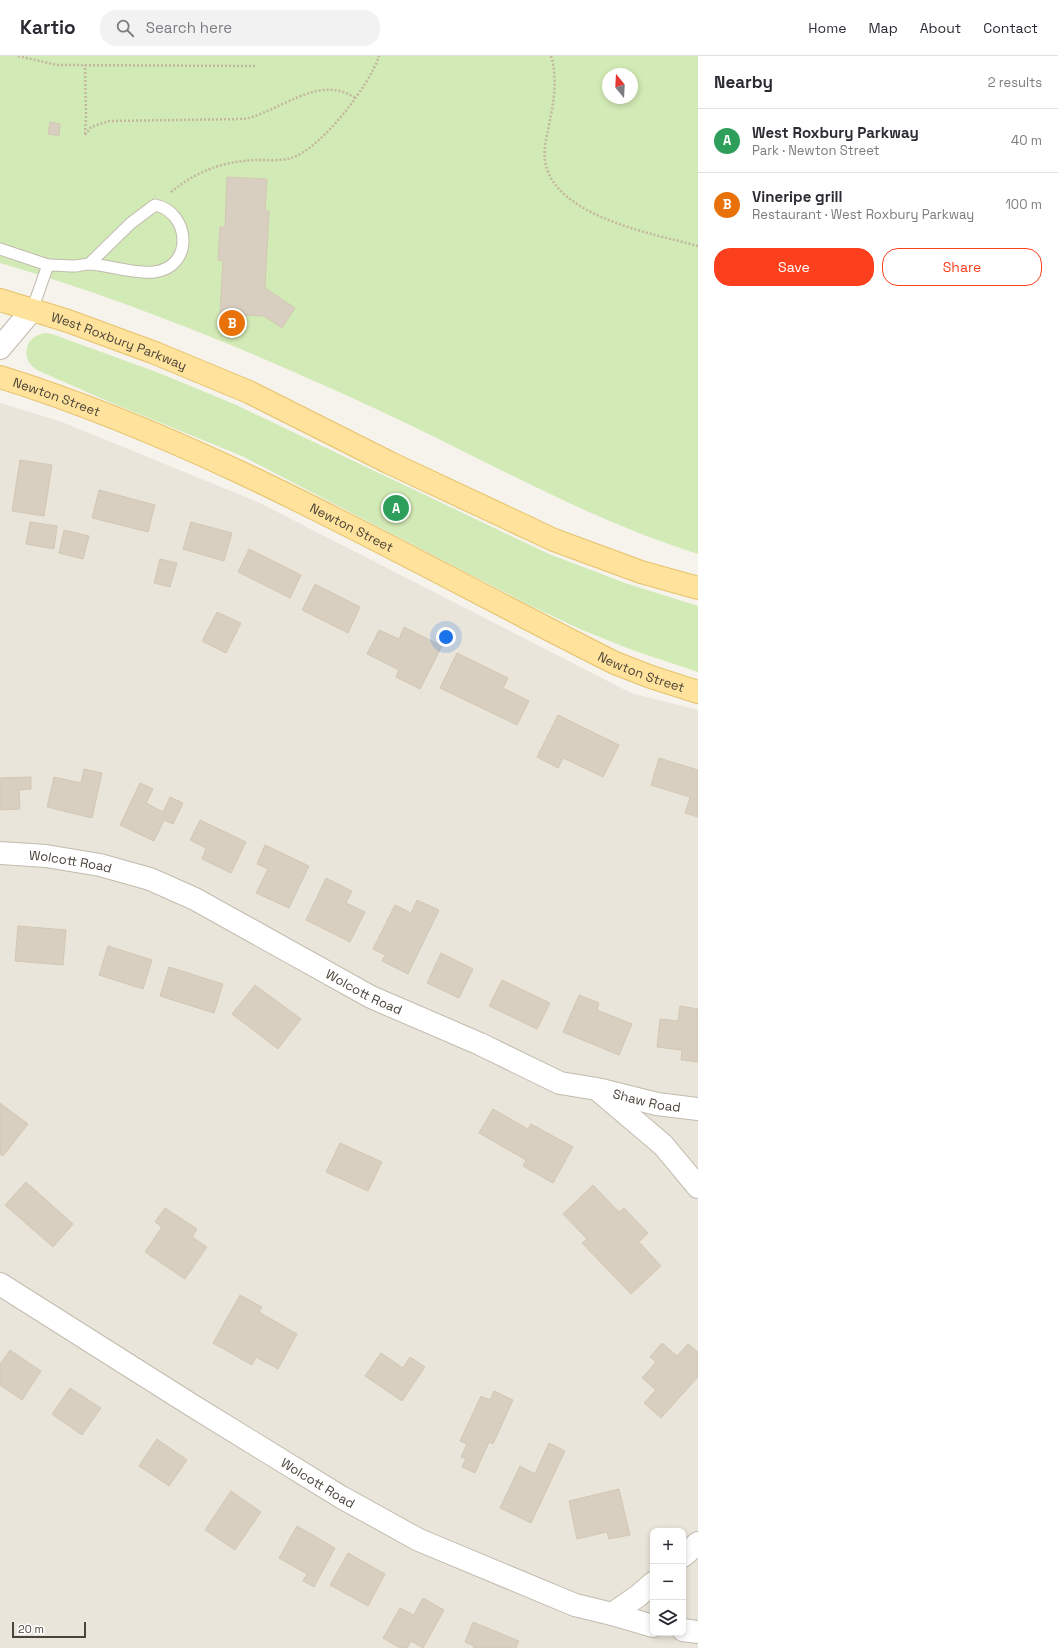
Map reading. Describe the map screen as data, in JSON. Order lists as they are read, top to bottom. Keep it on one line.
{"streets":{"main road":["West Roxbury Parkway","Newton Street"],"street":["Wolcott Road","Shaw Road"]},"crossings":[["Wolcott Road","Shaw Road"]],"scale_bar":"20 m","north":"top","page":{"header":"Kartio","search":"Search here","nav":["Home","Map","About","Contact"],"heading":["Nearby","2 results"],"list":[{"mark":"A","name":"West Roxbury Parkway","note":"Park · Newton Street","value":"40 m"},{"mark":"B","name":"Vineripe grill","note":"Restaurant · West Roxbury Parkway","value":"100 m"}],"buttons":["Save","Share"],"pins":["B","A"],"map_buttons":["+","−"],"scale":"20 m"}}
